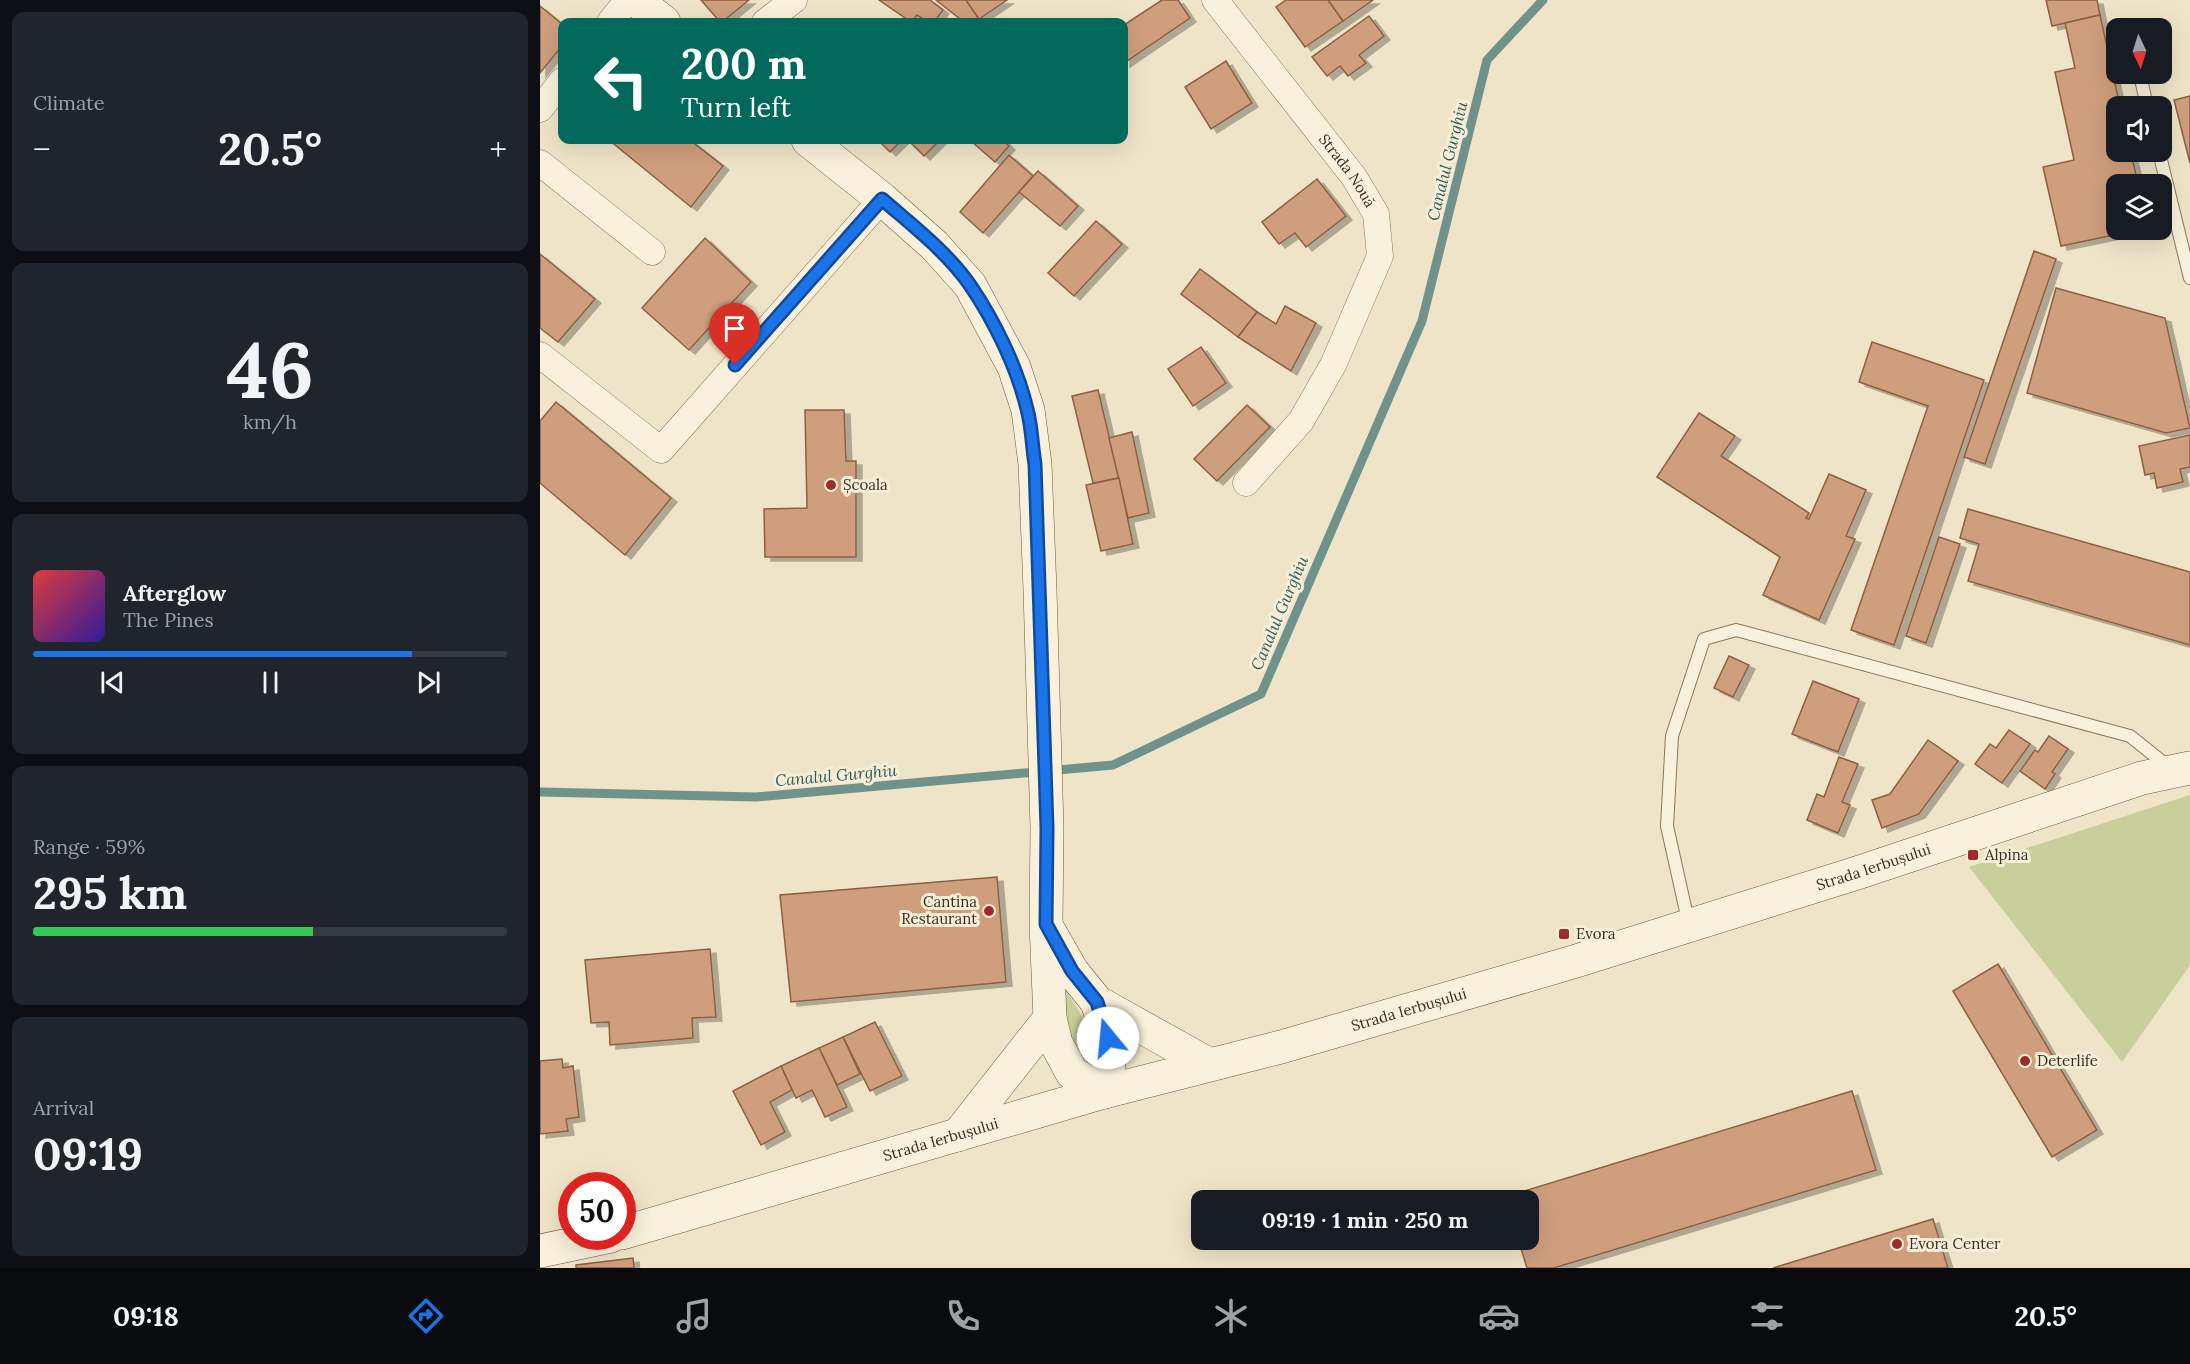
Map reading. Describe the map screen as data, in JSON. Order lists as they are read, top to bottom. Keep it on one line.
{"streets":{"main road":["Strada Ierbușului"],"street":["Strada Nouă"]},"water":["Canalul Gurghiu"],"places":{"other":["Școala","Cantina Restaurant","Deterlife","Evora Center"],"transit":["Alpina","Evora"]},"north":"bottom","page":{"tile":["Climate",["46","km/h"],["Range · 59%","295 km"],["Arrival","09:19"]],"turn":["200 m","Turn left"],"heat":["−","20.5°","+"],"song":["Afterglow","The Pines"],"limit":"50","trip":"09:19 · 1 min · 250 m","tabs":["09:18","20.5°"]}}
